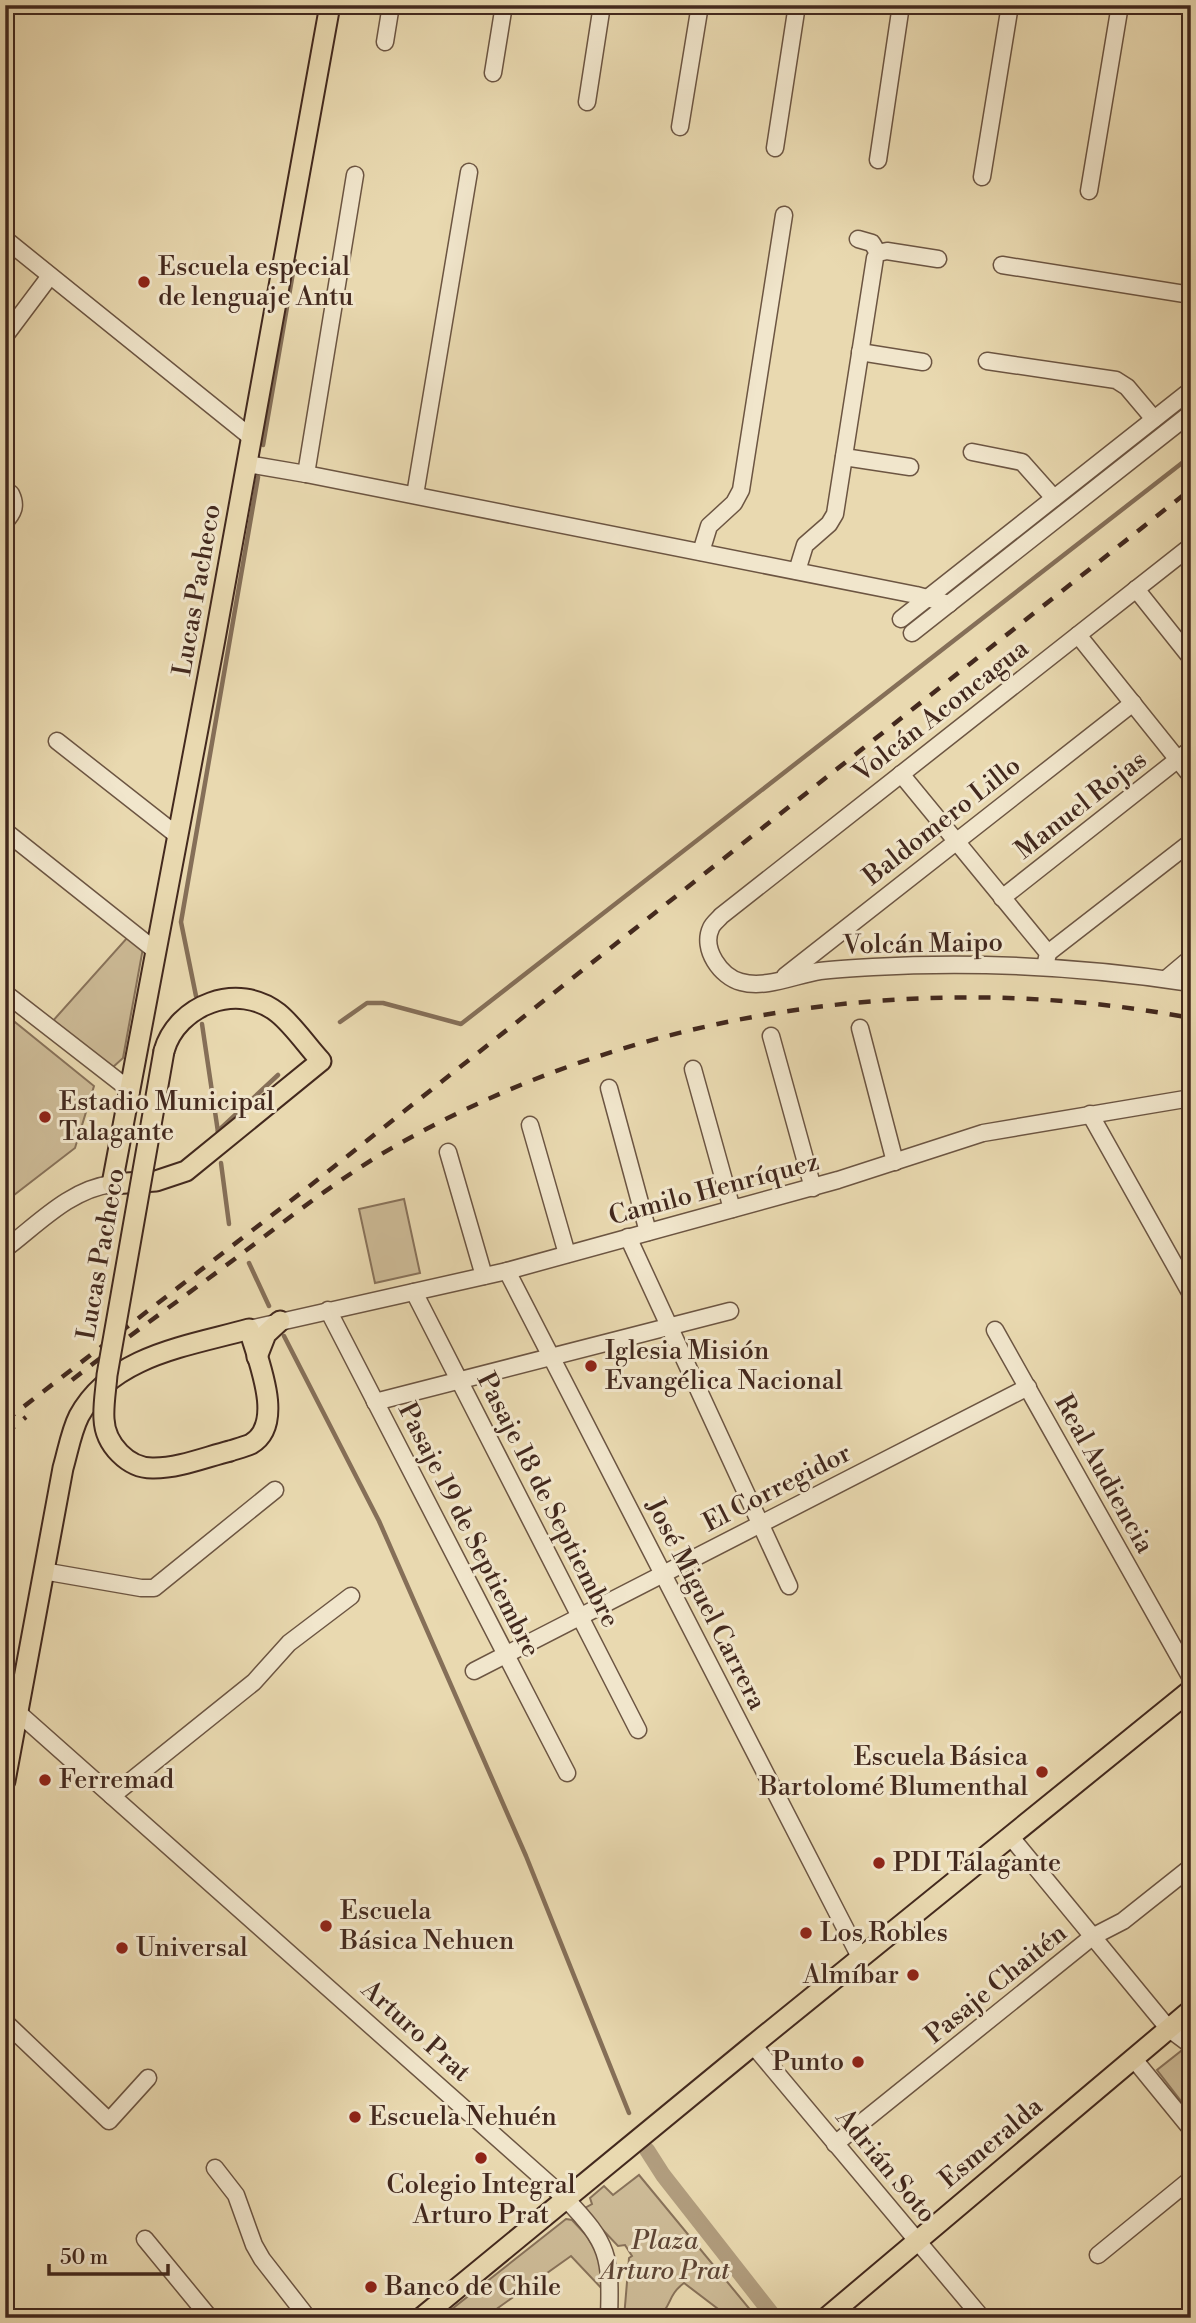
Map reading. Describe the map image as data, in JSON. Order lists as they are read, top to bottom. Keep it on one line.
{"streets":{"main road":["Lucas Pacheco","Esmeralda"],"street":["Volcán Aconcagua","Manuel Rojas","Baldomero Lillo","Volcán Maipo","Camilo Henríquez","Real Audiencia","El Corregidor","Pasaje 18 de Septiembre","Pasaje 19 de Septiembre","José Miguel Carrera","Pasaje Chaitén","Arturo Prat","Adrián Soto"]},"crossings":[["Lucas Pacheco","Camilo Henríquez"],["Lucas Pacheco","Arturo Prat"],["Volcán Aconcagua","Volcán Maipo"],["Baldomero Lillo","Volcán Maipo"],["Camilo Henríquez","Pasaje 18 de Septiembre"],["Camilo Henríquez","Pasaje 19 de Septiembre"],["Camilo Henríquez","José Miguel Carrera"],["Real Audiencia","El Corregidor"],["El Corregidor","Pasaje 18 de Septiembre"],["El Corregidor","Pasaje 19 de Septiembre"],["El Corregidor","José Miguel Carrera"],["Pasaje Chaitén","Adrián Soto"],["Esmeralda","Adrián Soto"]],"parks":["Plaza Arturo Prat"],"places":["Escuela especial de lenguaje Antu","Estadio Municipal Talagante","Iglesia Misión Evangélica Nacional","Escuela Básica Bartolomé Blumenthal","Ferremad","PDI Talagante","Escuela Básica Nehuen","Los Robles","Universal","Almíbar","Punto","Escuela Nehuén","Colegio Integral Arturo Prat","Banco de Chile"],"scale_bar":"50 m"}
